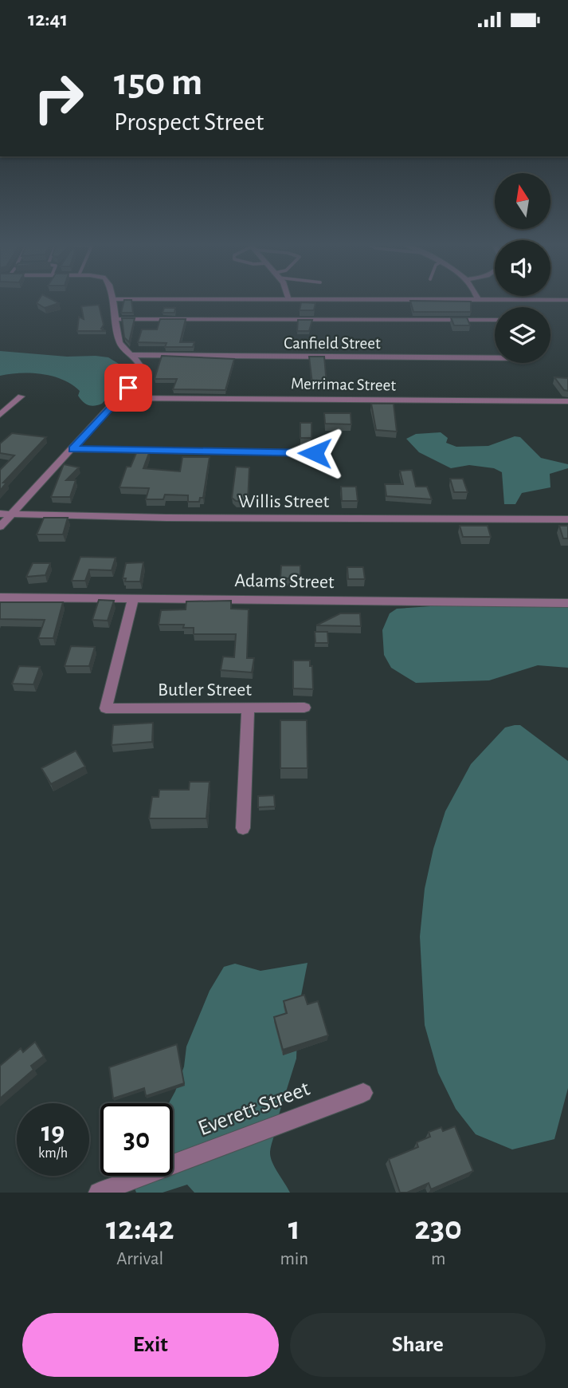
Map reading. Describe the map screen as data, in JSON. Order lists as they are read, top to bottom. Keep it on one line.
{"streets":{"street":["Canfield Street","Merrimac Street","Willis Street","Adams Street","Butler Street","Everett Street"]},"crossings":[["Adams Street","Butler Street"]],"north":"top","page":{"status":"12:41","turn":["150 m","Prospect Street"],"speed":"19 km/h","limit":"30","eta":["12:42","Arrival","1","min","230","m"],"buttons":["Exit","Share"]}}
